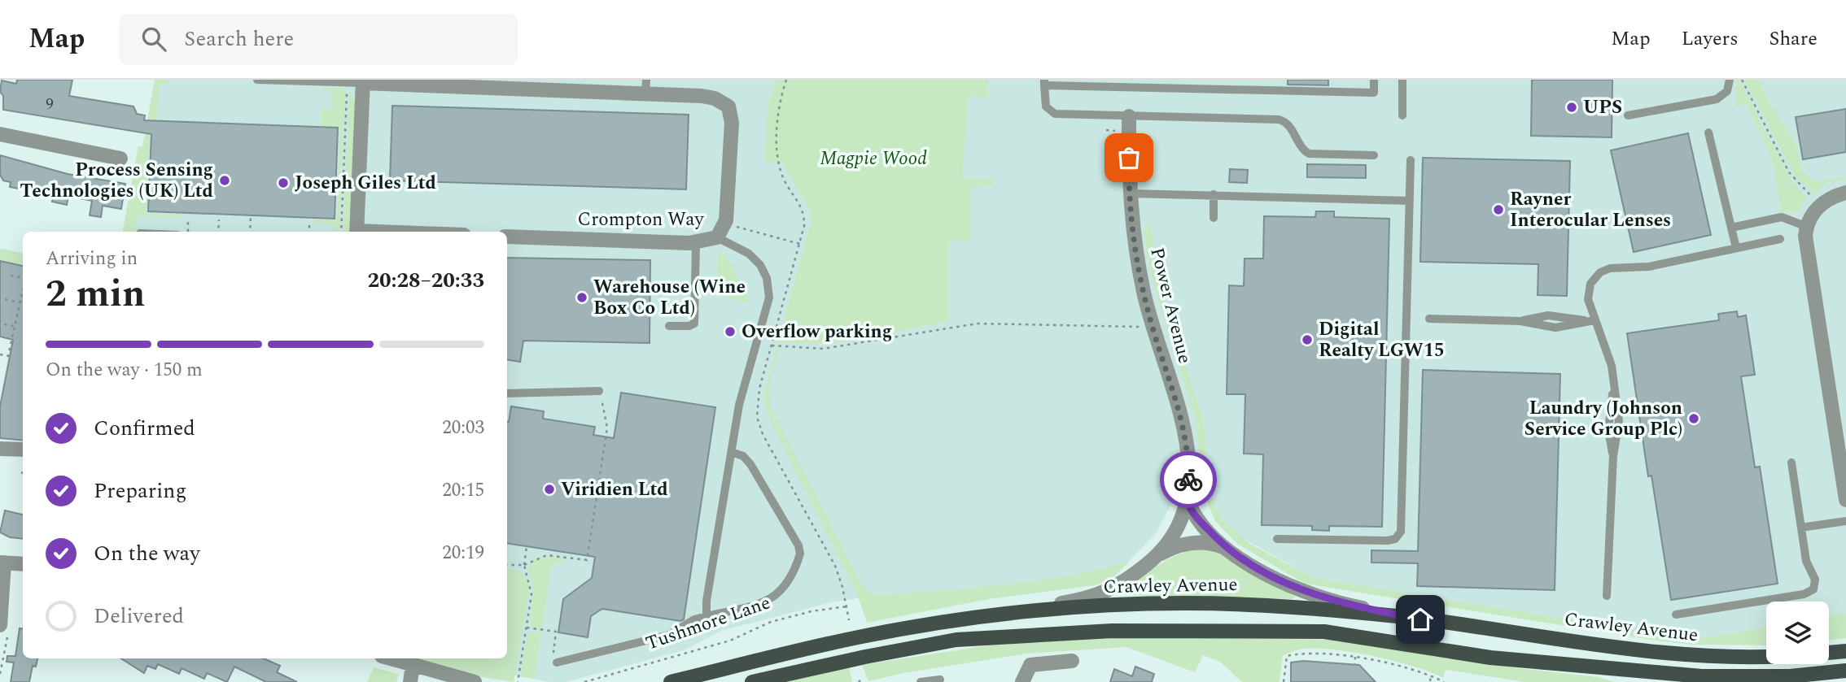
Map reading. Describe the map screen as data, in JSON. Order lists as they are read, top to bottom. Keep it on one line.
{"streets":{"main road":["Crawley Avenue"],"street":["Crompton Way","Power Avenue"],"path":["Tushmore Lane"]},"parks":["Magpie Wood"],"places":["UPS","Process Sensing Technologies (UK) Ltd","Joseph Giles Ltd","Rayner Interocular Lenses","Warehouse (Wine Box Co Ltd)","Overflow parking","Digital Realty LGW15","Laundry (Johnson Service Group Plc)","Viridien Ltd"],"house_numbers":["9"],"page":{"header":"Map","search":"Search here","nav":["Map","Layers","Share"],"heading":["2 min","Arriving in","20:28–20:33"],"bar":"On the way · 150 m","list":[["Confirmed","20:03"],["Preparing","20:15"],["On the way","20:19"],"Delivered"]}}
